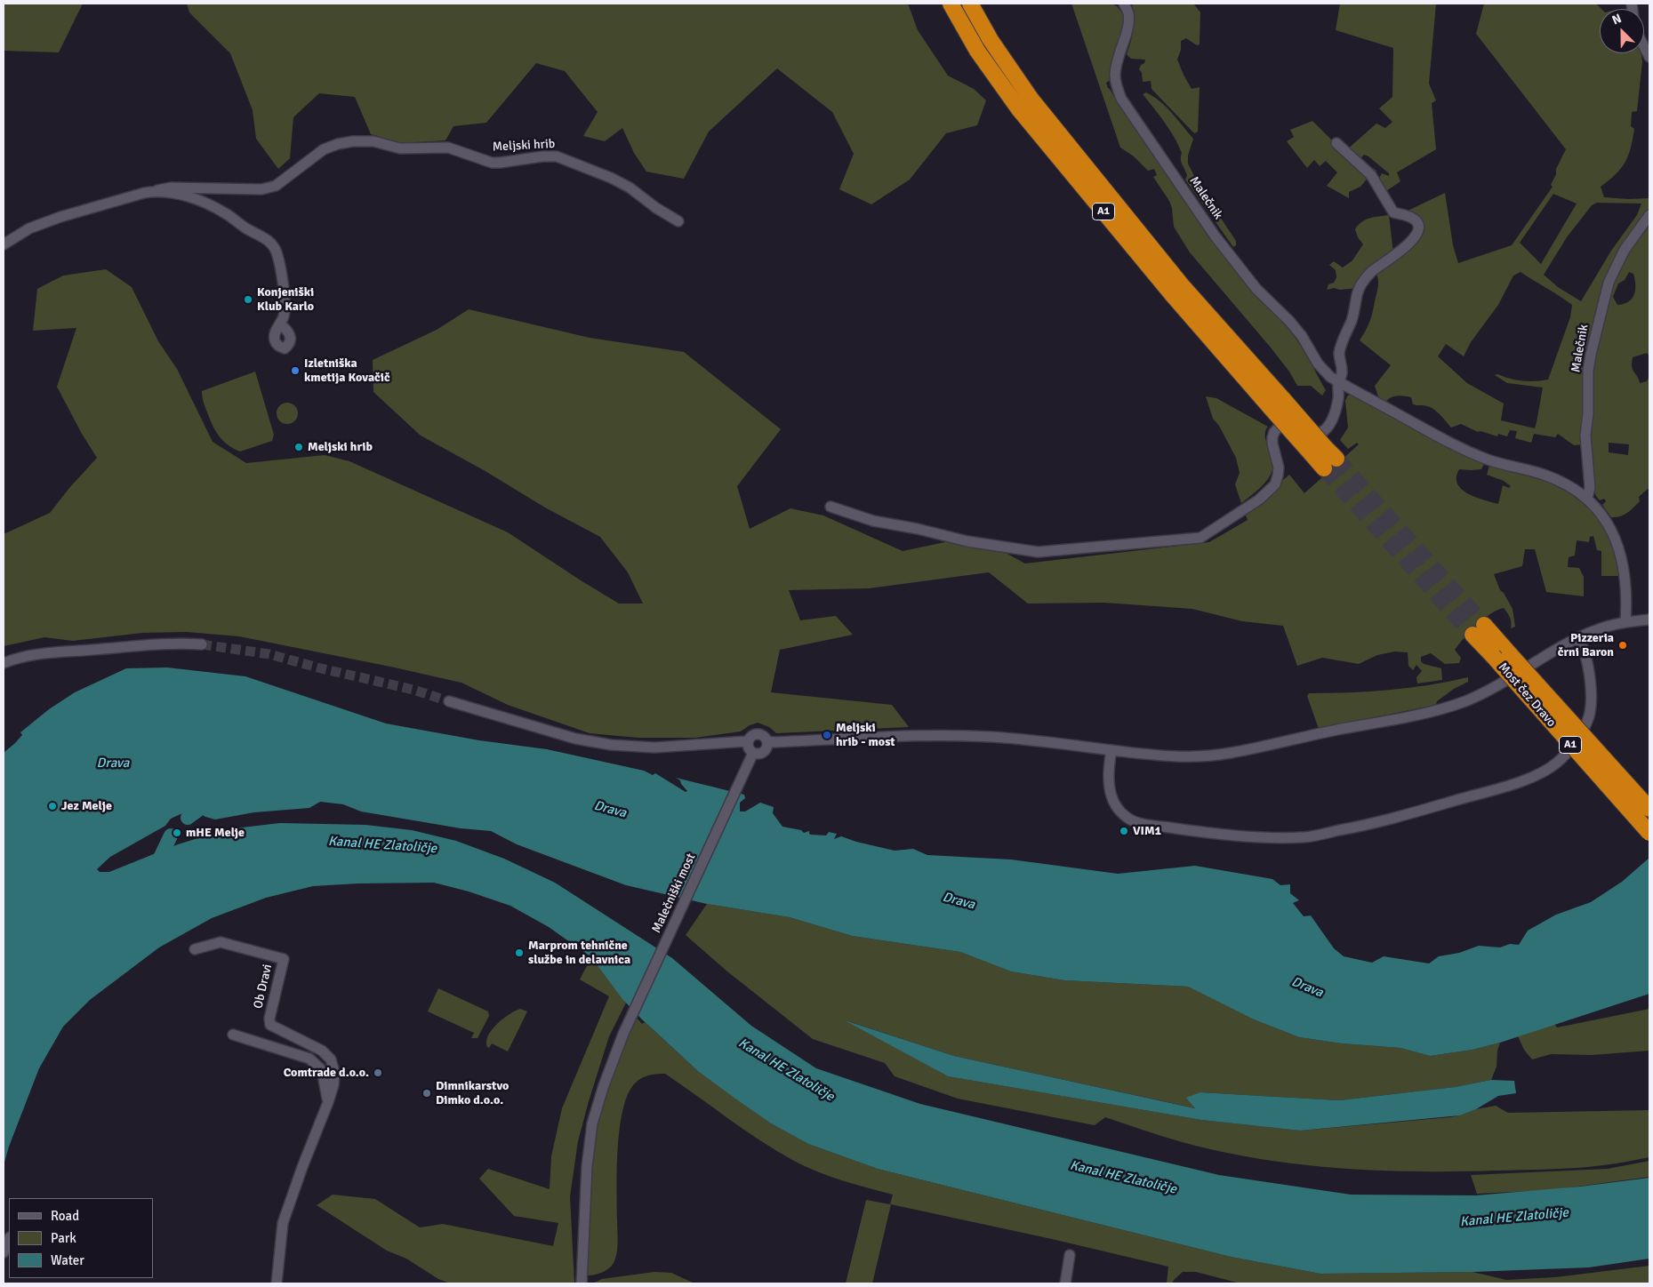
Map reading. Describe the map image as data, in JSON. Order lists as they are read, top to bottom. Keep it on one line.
{"streets":{"highway":["A1","Most čez Dravo"],"street":["Meljski hrib","Malečnik","Malečniški most","Ob Dravi"]},"water":["Drava","Kanal HE Zlatoličje"],"places":["Konjeniški Klub Karlo","Izletniška kmetija Kovačič","Meljski hrib","Pizzeria črni Baron","Meljski hrib - most","Jez Melje","VIM1","mHE Melje","Marprom tehnične službe in delavnica","Comtrade d.o.o.","Dimnikarstvo Dimko d.o.o."],"legend":["Road","Park","Water"],"north":"top left"}
